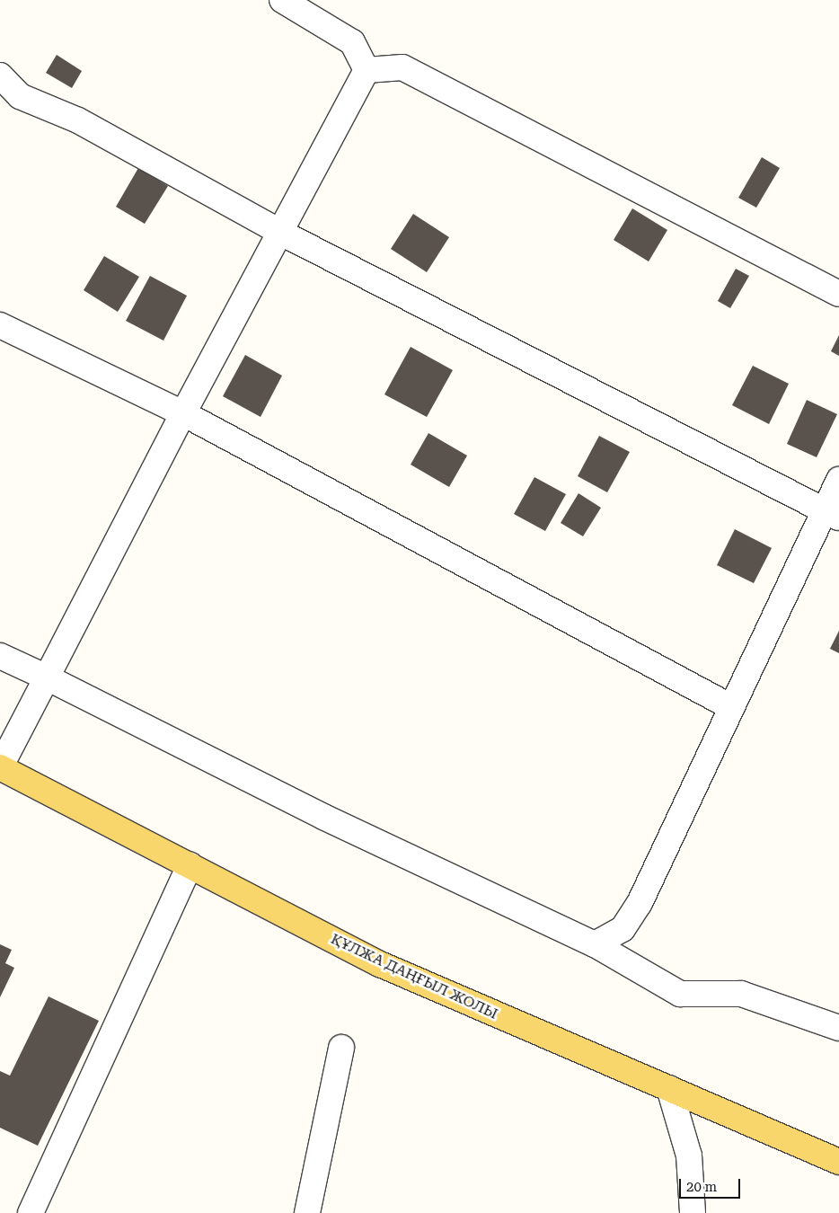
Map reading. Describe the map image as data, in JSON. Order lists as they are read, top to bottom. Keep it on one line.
{"streets":{"main road":["ҚҰЛЖА ДАҢҒЫЛ ЖОЛЫ"]},"scale_bar":"20 m"}
